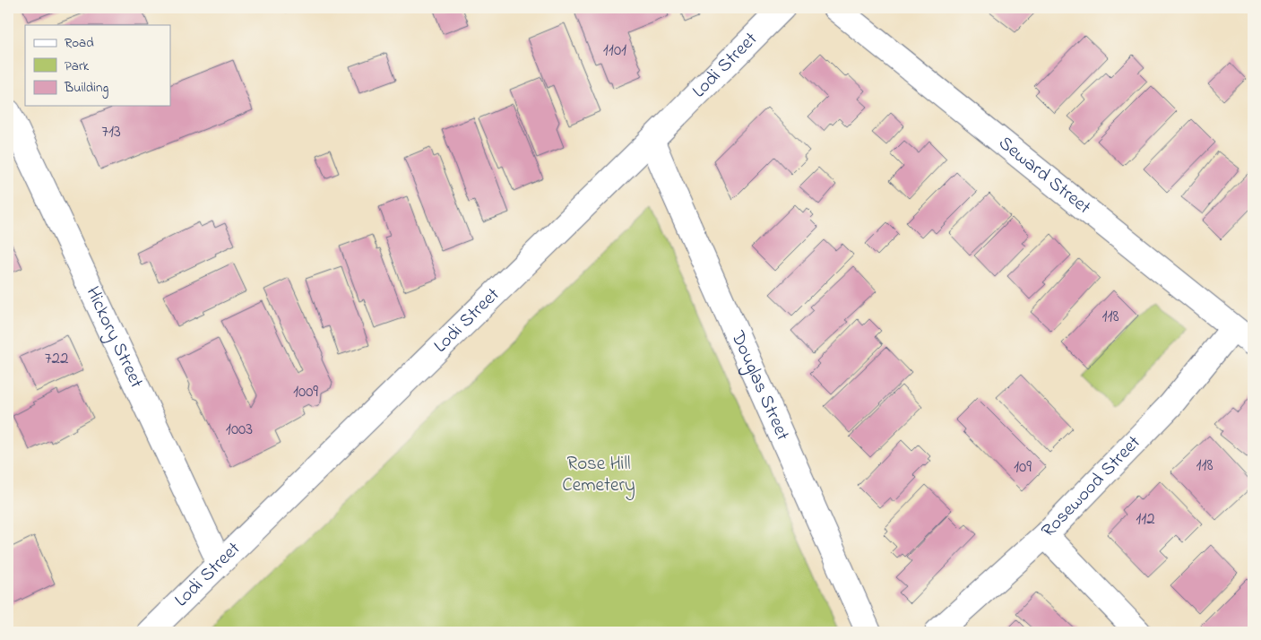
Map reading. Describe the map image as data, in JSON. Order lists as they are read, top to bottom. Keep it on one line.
{"streets":{"street":["Lodi Street","Seward Street","Hickory Street","Douglas Street","Rosewood Street"]},"crossings":[["Lodi Street","Hickory Street"],["Lodi Street","Douglas Street"],["Seward Street","Rosewood Street"]],"parks":["Rose Hill Cemetery"],"house_numbers":["1101","713","118","722","1009","1003","118","109","112"],"legend":["Road","Park","Building"]}
